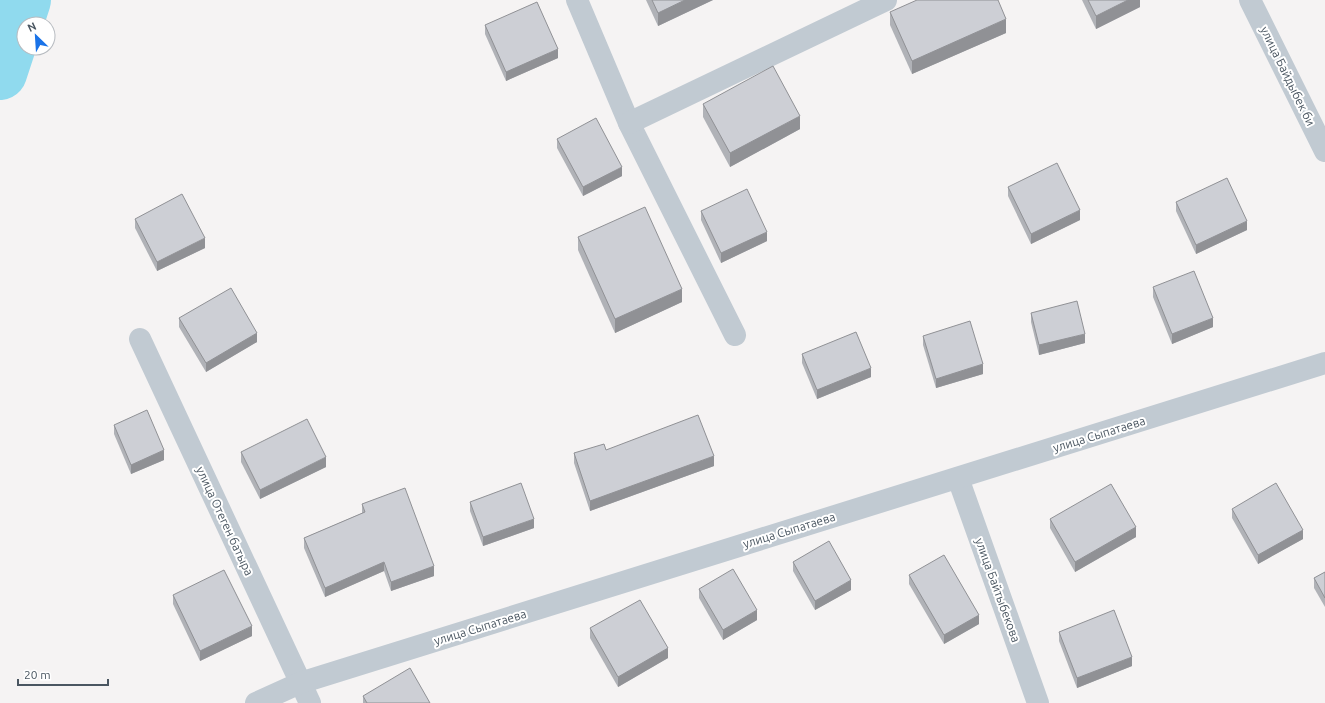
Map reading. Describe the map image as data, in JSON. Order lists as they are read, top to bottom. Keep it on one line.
{"streets":{"street":["улица Байдыбек би","улица Сыпатаева","улица Отеген батыра","улица Байтыбекова"]},"crossings":[["улица Сыпатаева","улица Отеген батыра"],["улица Сыпатаева","улица Байтыбекова"]],"scale_bar":"20 m","north":"top left"}
